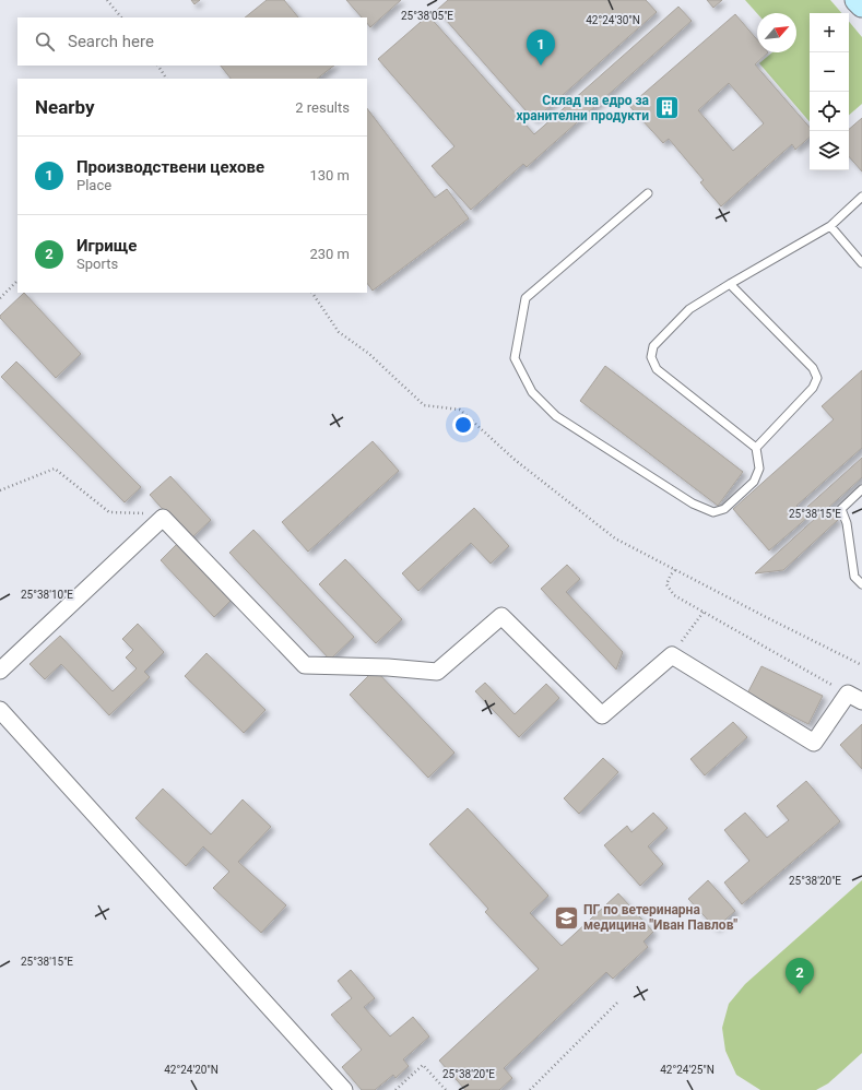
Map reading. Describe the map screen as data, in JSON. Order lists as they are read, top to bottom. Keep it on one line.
{"places":{"building":["Склад на едро за хранителни продукти"],"school or university":["ПГ по ветеринарна медицина \"Иван Павлов\""]},"north":"top right","page":{"map_buttons":["+","−"],"search":"Search here","pins":["1","2"],"heading":["Nearby","2 results"],"list":[{"mark":"1","name":"Производствени цехове","note":"Place","value":"130 m"},{"mark":"2","name":"Игрище","note":"Sports","value":"230 m"}]},"coordinates":["25°38'05\"E","42°24'30\"N","25°38'15\"E","25°38'10\"E","25°38'20\"E","42°24'20\"N","42°24'25\"N"]}
